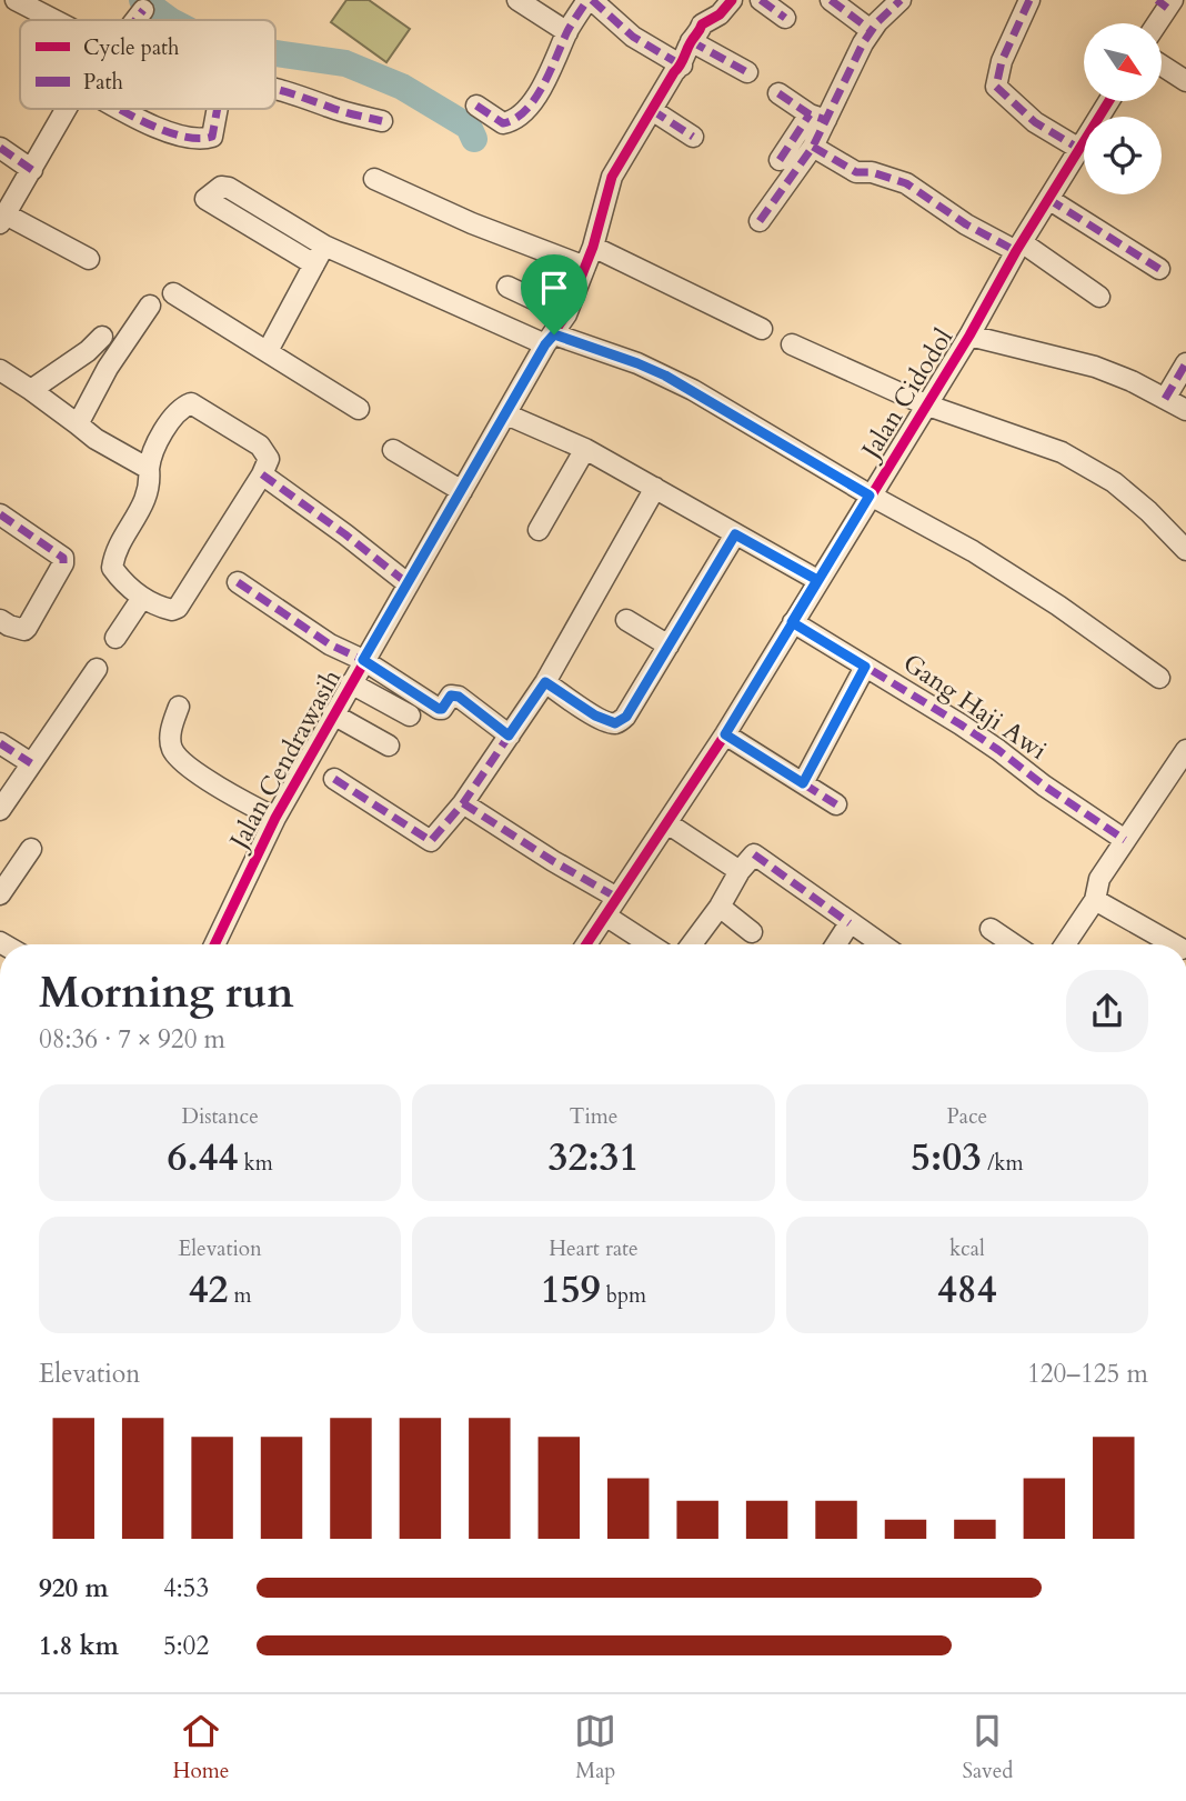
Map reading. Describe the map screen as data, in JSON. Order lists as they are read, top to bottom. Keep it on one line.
{"streets":{"street":["Jalan Cidodol","Gang Haji Awi","Jalan Cendrawasih"]},"crossings":[["Jalan Cidodol","Gang Haji Awi"]],"legend":["Cycle path","Path"],"north":"bottom right","page":{"heading":["Morning run","08:36 · 7 × 920 m"],"stats":[["Distance","6.44 km"],["Time","32:31"],["Pace","5:03 /km"],["Elevation","42 m"],["Heart rate","159 bpm"],["kcal","484"]],"chart":["Elevation","120–125 m"],"list":[{"name":"920 m","note":"4:53"},{"name":"1.8 km","note":"5:02"}],"tabs":["Home","Map","Saved"]}}
